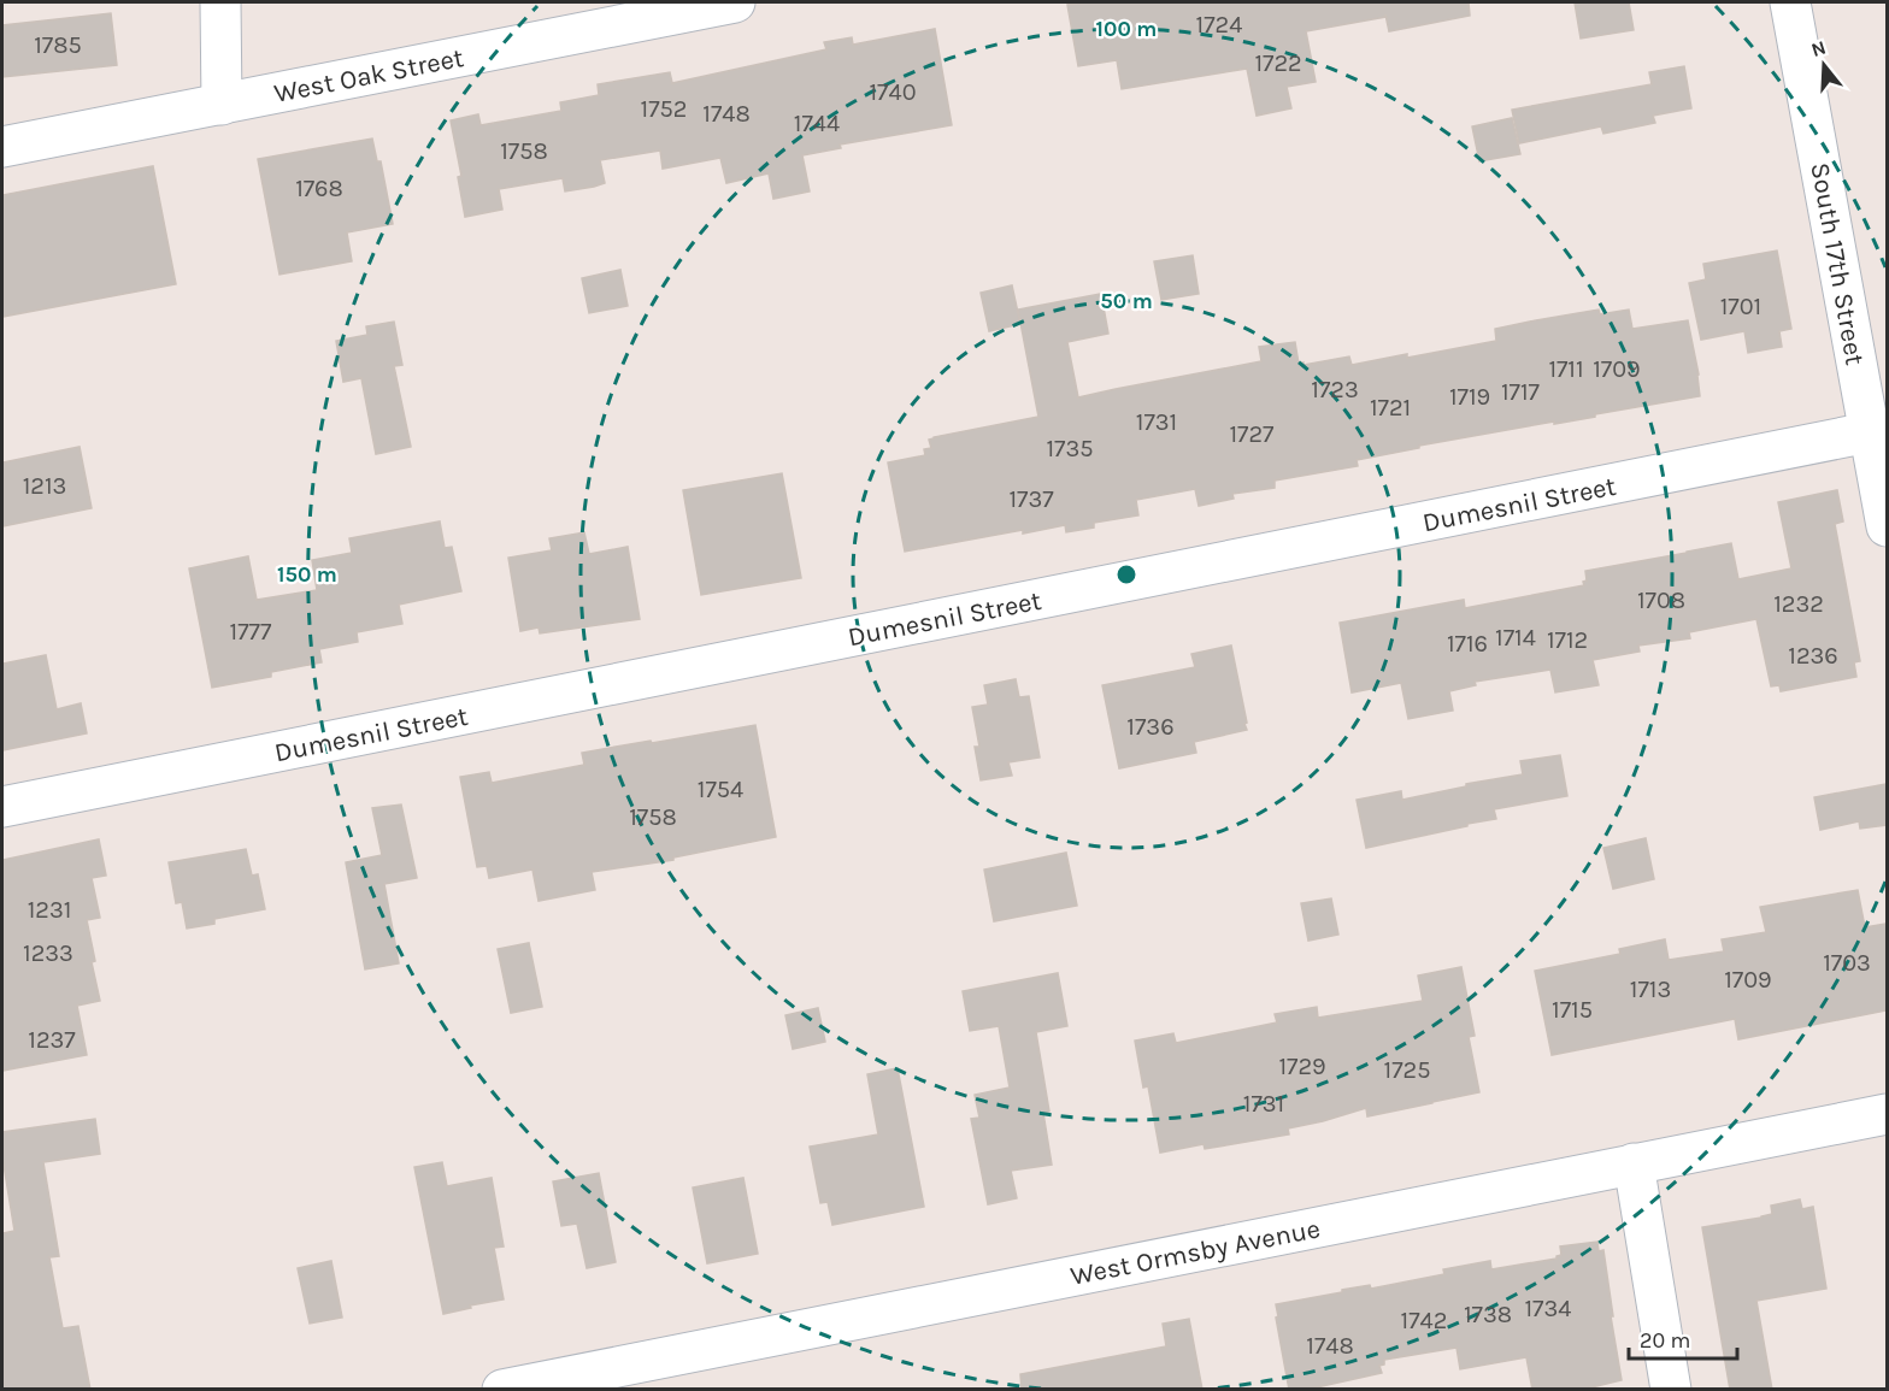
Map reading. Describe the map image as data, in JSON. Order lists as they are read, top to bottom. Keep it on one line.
{"streets":{"main road":["West Oak Street","South 17th Street","Dumesnil Street","West Ormsby Avenue"]},"crossings":[["South 17th Street","Dumesnil Street"]],"house_numbers":["1724","1785","1722","1740","1752","1748","1744","1758","1768","1701","1711","1709","1723","1717","1719","1721","1731","1727","1735","1213","1737","1708","1232","1777","1714","1712","1716","1236","1736","1754","1758","1231","1233","1703","1709","1713","1715","1237","1729","1725","1731","1734","1738","1742","1748"],"scale_bar":"20 m","north":"top","rings":["100 m","50 m","150 m"]}
